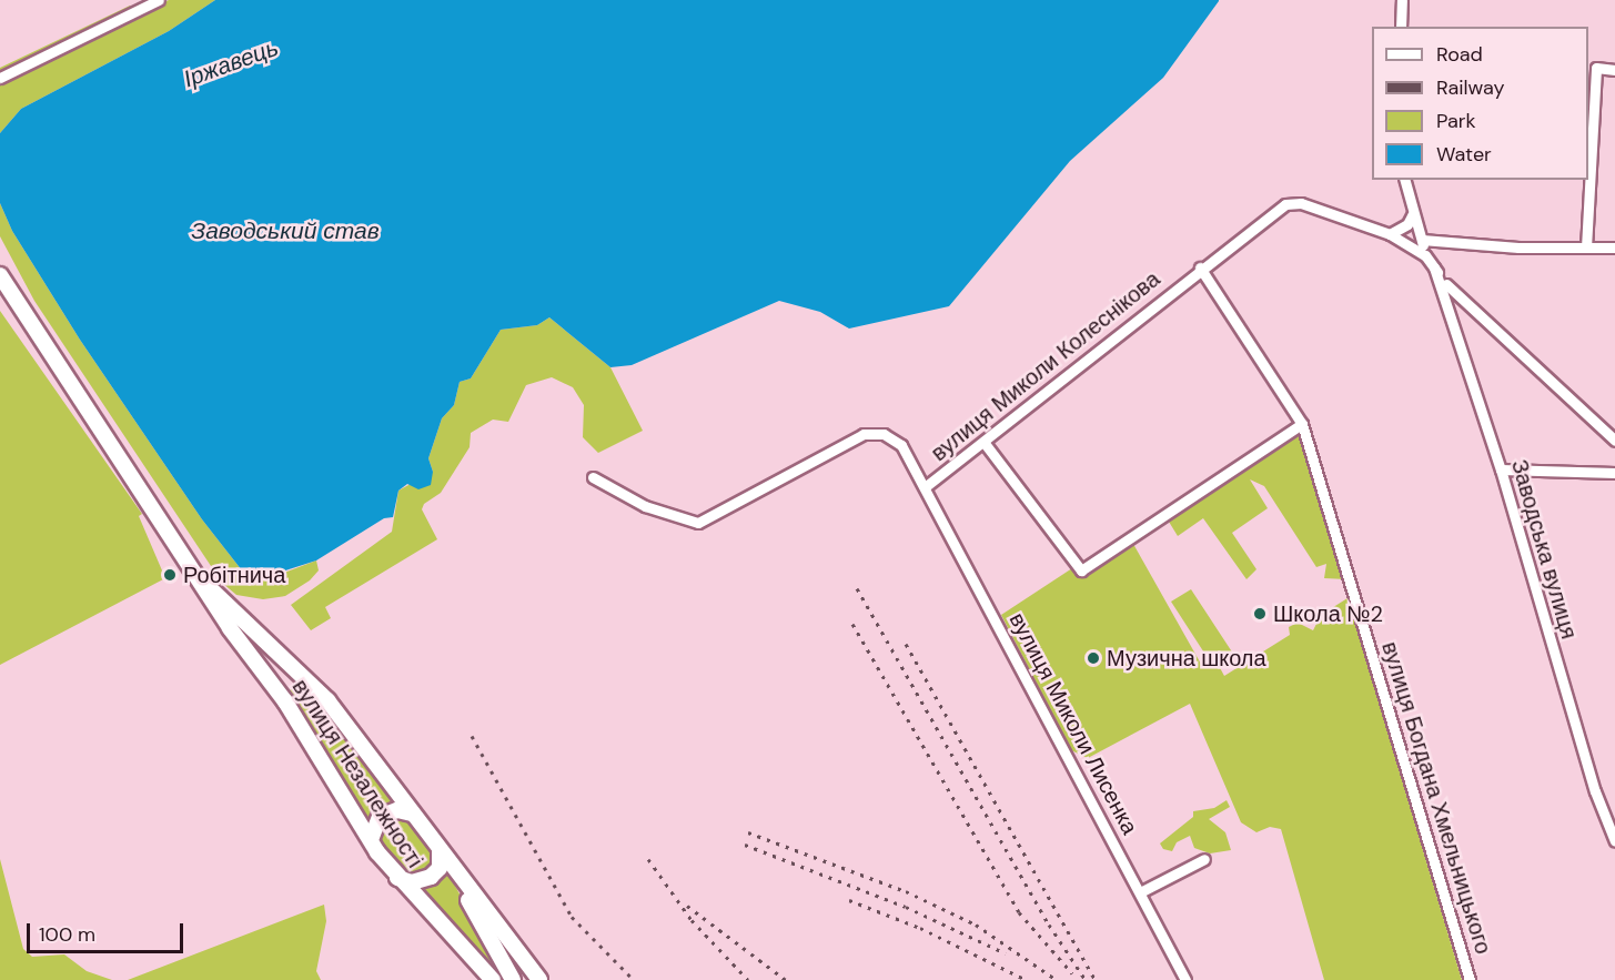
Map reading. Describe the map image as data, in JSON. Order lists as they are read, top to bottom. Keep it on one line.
{"streets":{"main road":["вулиця Незалежності"],"street":["вулиця Миколи Колеснікова","Заводська вулиця","вулиця Миколи Лисенка","вулиця Богдана Хмельницького"]},"crossings":[["вулиця Миколи Колеснікова","вулиця Миколи Лисенка"],["вулиця Миколи Колеснікова","вулиця Богдана Хмельницького"]],"water":["Іржавець","Заводський став"],"places":["Робітнича","Школа №2","Музична школа"],"legend":["Road","Railway","Park","Water"],"scale_bar":"100 m"}
